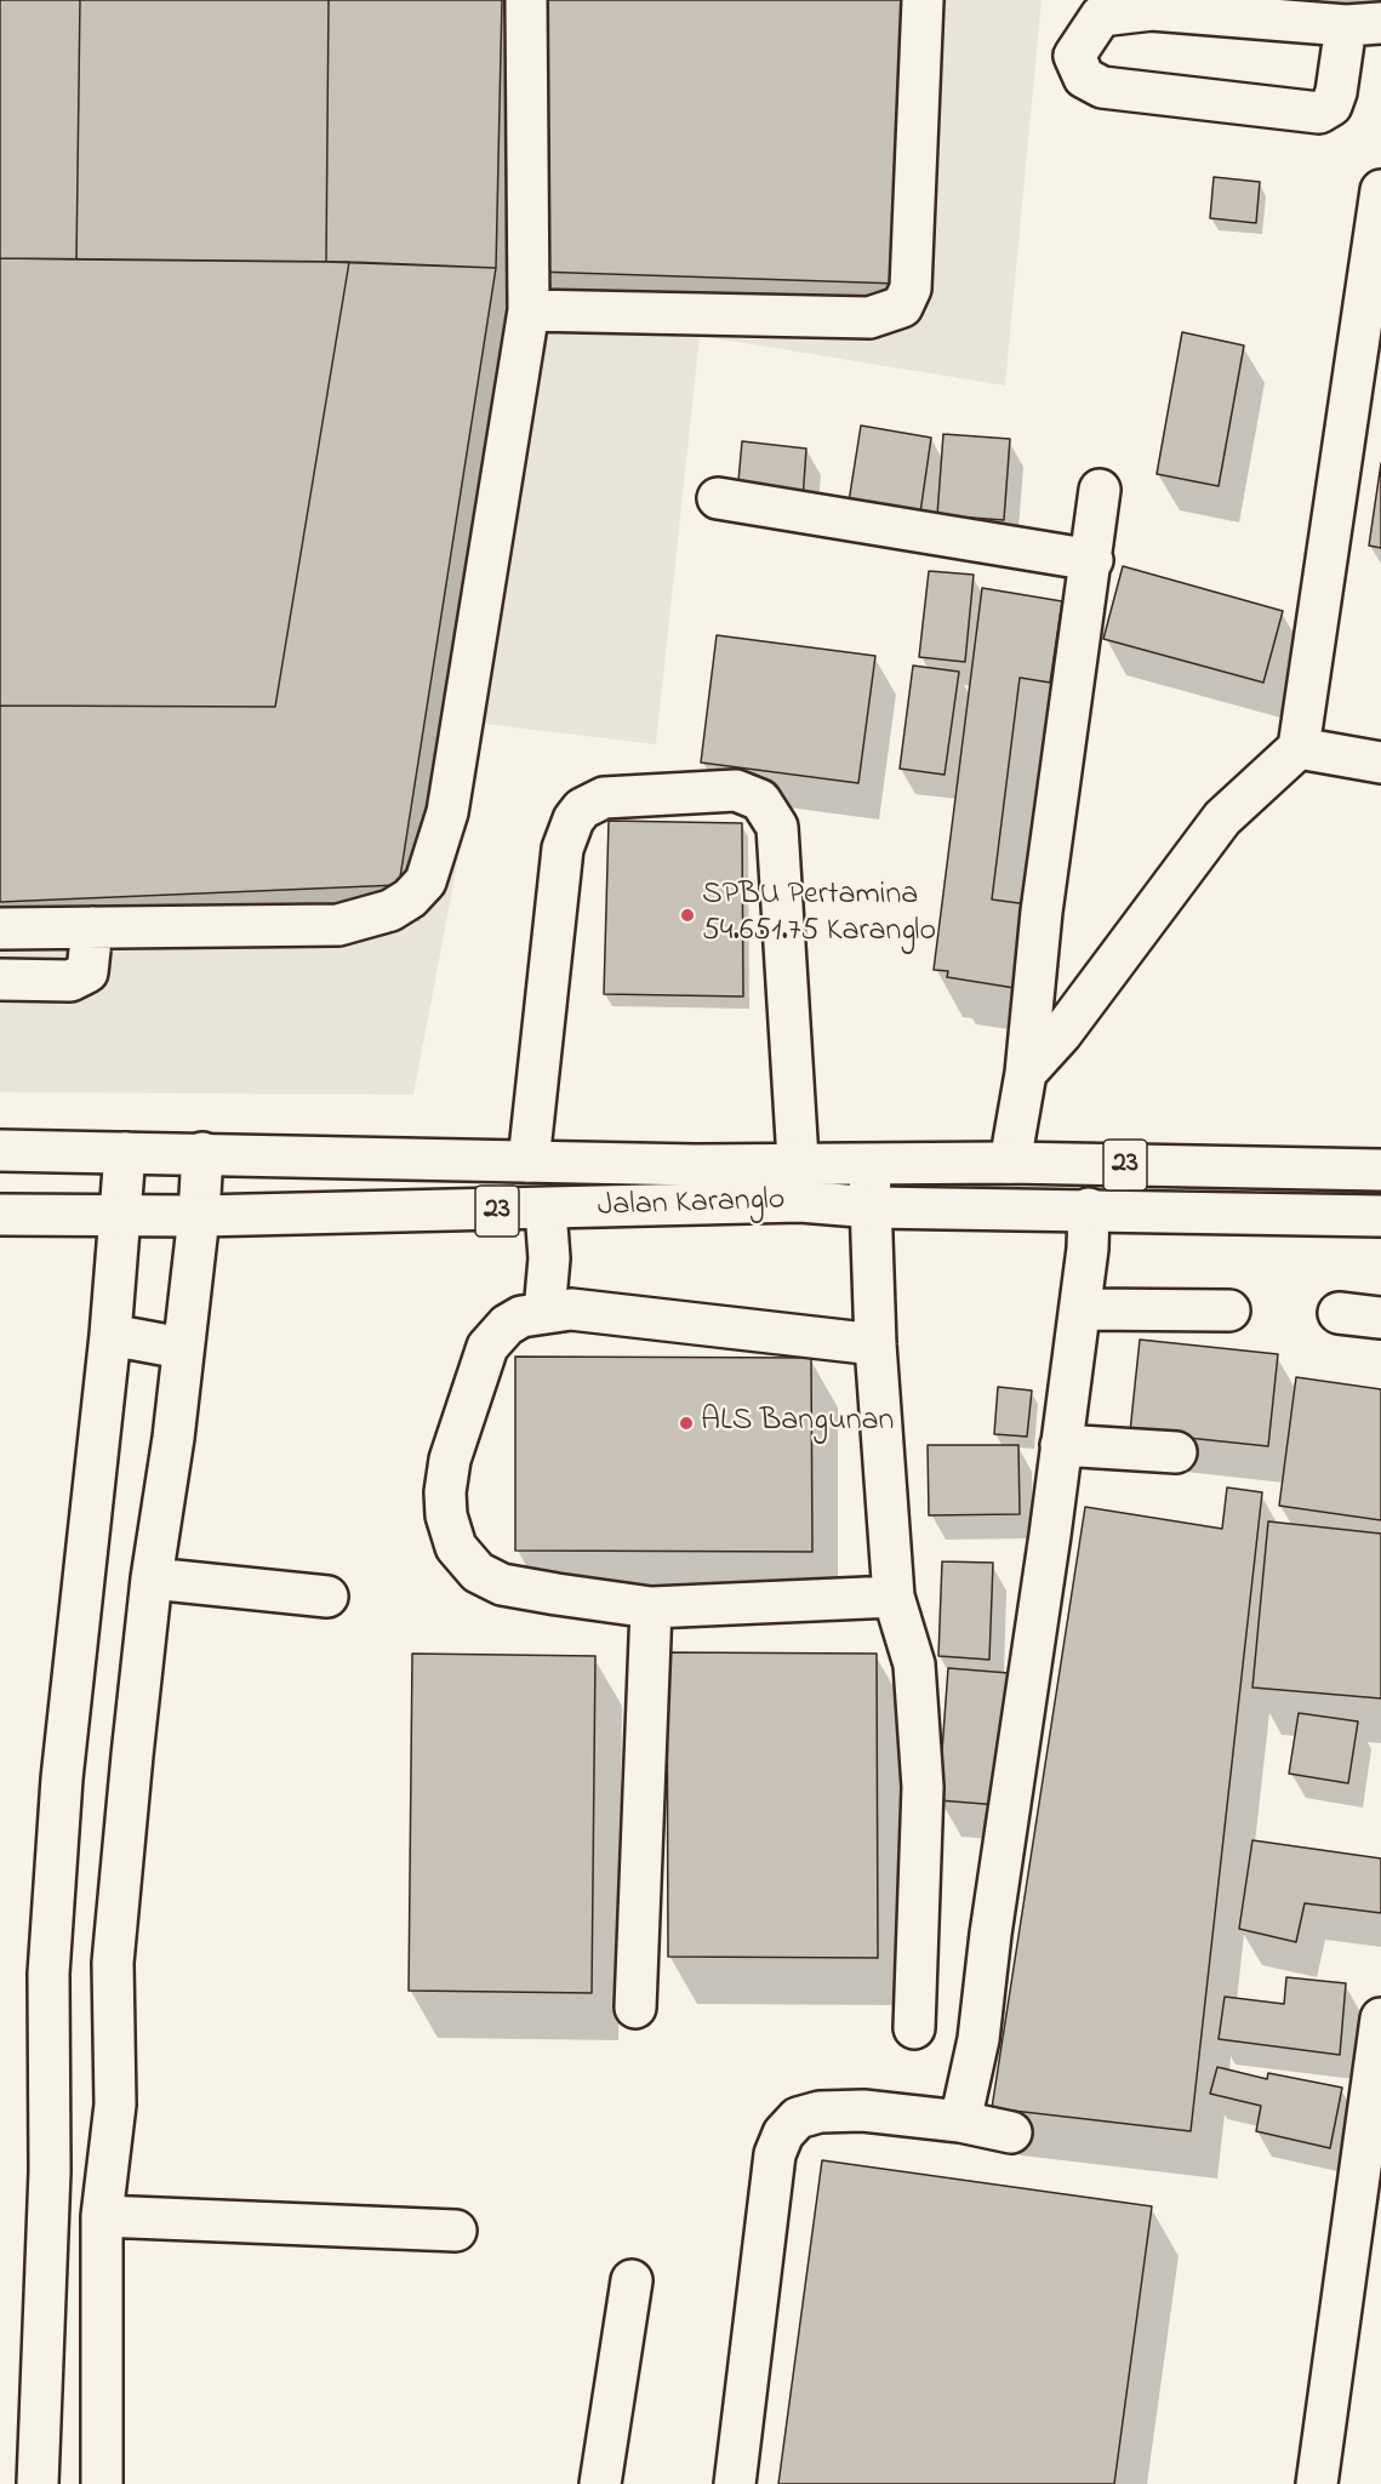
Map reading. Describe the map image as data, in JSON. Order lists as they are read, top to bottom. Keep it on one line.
{"streets":{"main road":["23","Jalan Karanglo"]},"places":["SPBU Pertamina 54.651.75 Karanglo","ALS Bangunan"]}
